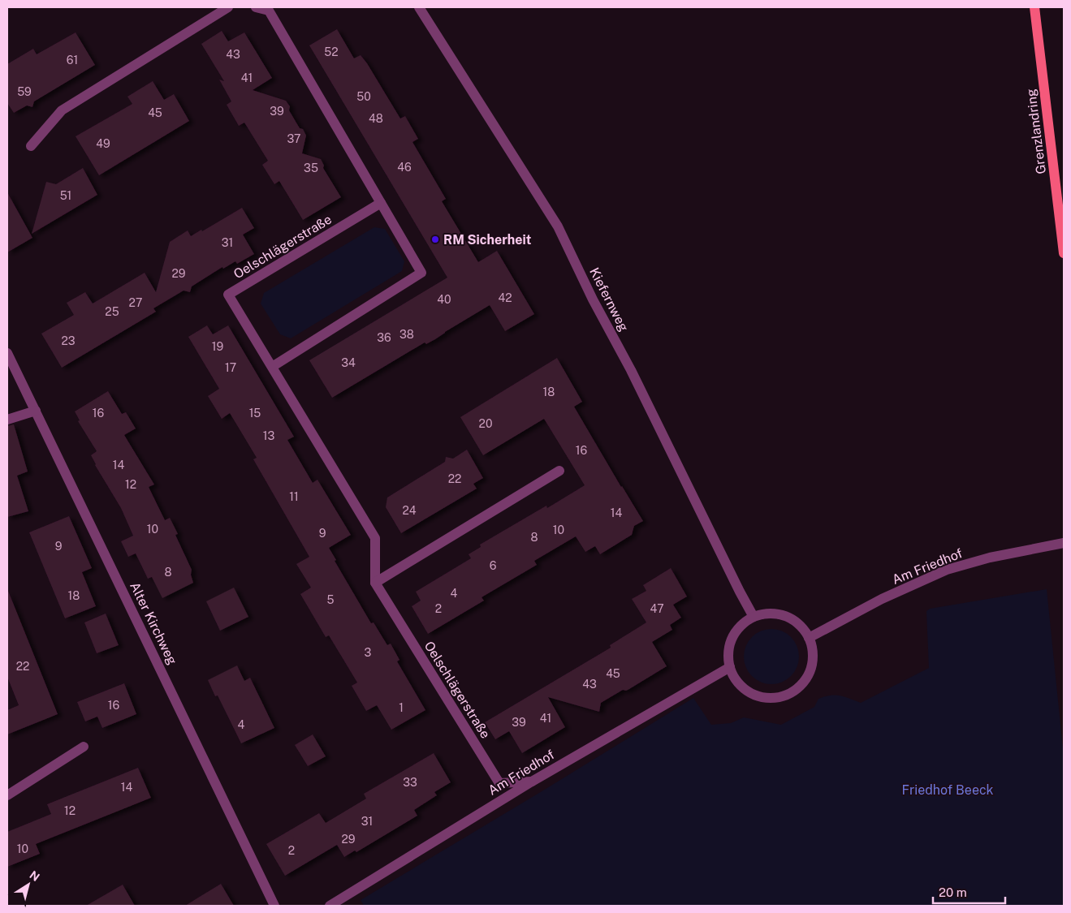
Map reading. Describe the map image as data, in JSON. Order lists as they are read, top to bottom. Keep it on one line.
{"streets":{"main road":["Grenzlandring"],"street":["Oelschlägerstraße","Kiefernweg","Am Friedhof","Alter Kirchweg"]},"crossings":[["Oelschlägerstraße","Am Friedhof"],["Kiefernweg","Am Friedhof"]],"parks":["Friedhof Beeck"],"places":["RM Sicherheit"],"house_numbers":["52","43","61","41","59","50","39","45","48","37","49","46","35","51","31","29","42","40","27","25","38","36","23","19","34","17","18","16","15","20","13","16","14","22","12","11","24","14","10","10","9","8","9","6","8","4","18","5","2","47","3","22","45","43","16","1","41","39","4","33","14","12","31","29","10","2"],"scale_bar":"20 m","north":"top right"}
